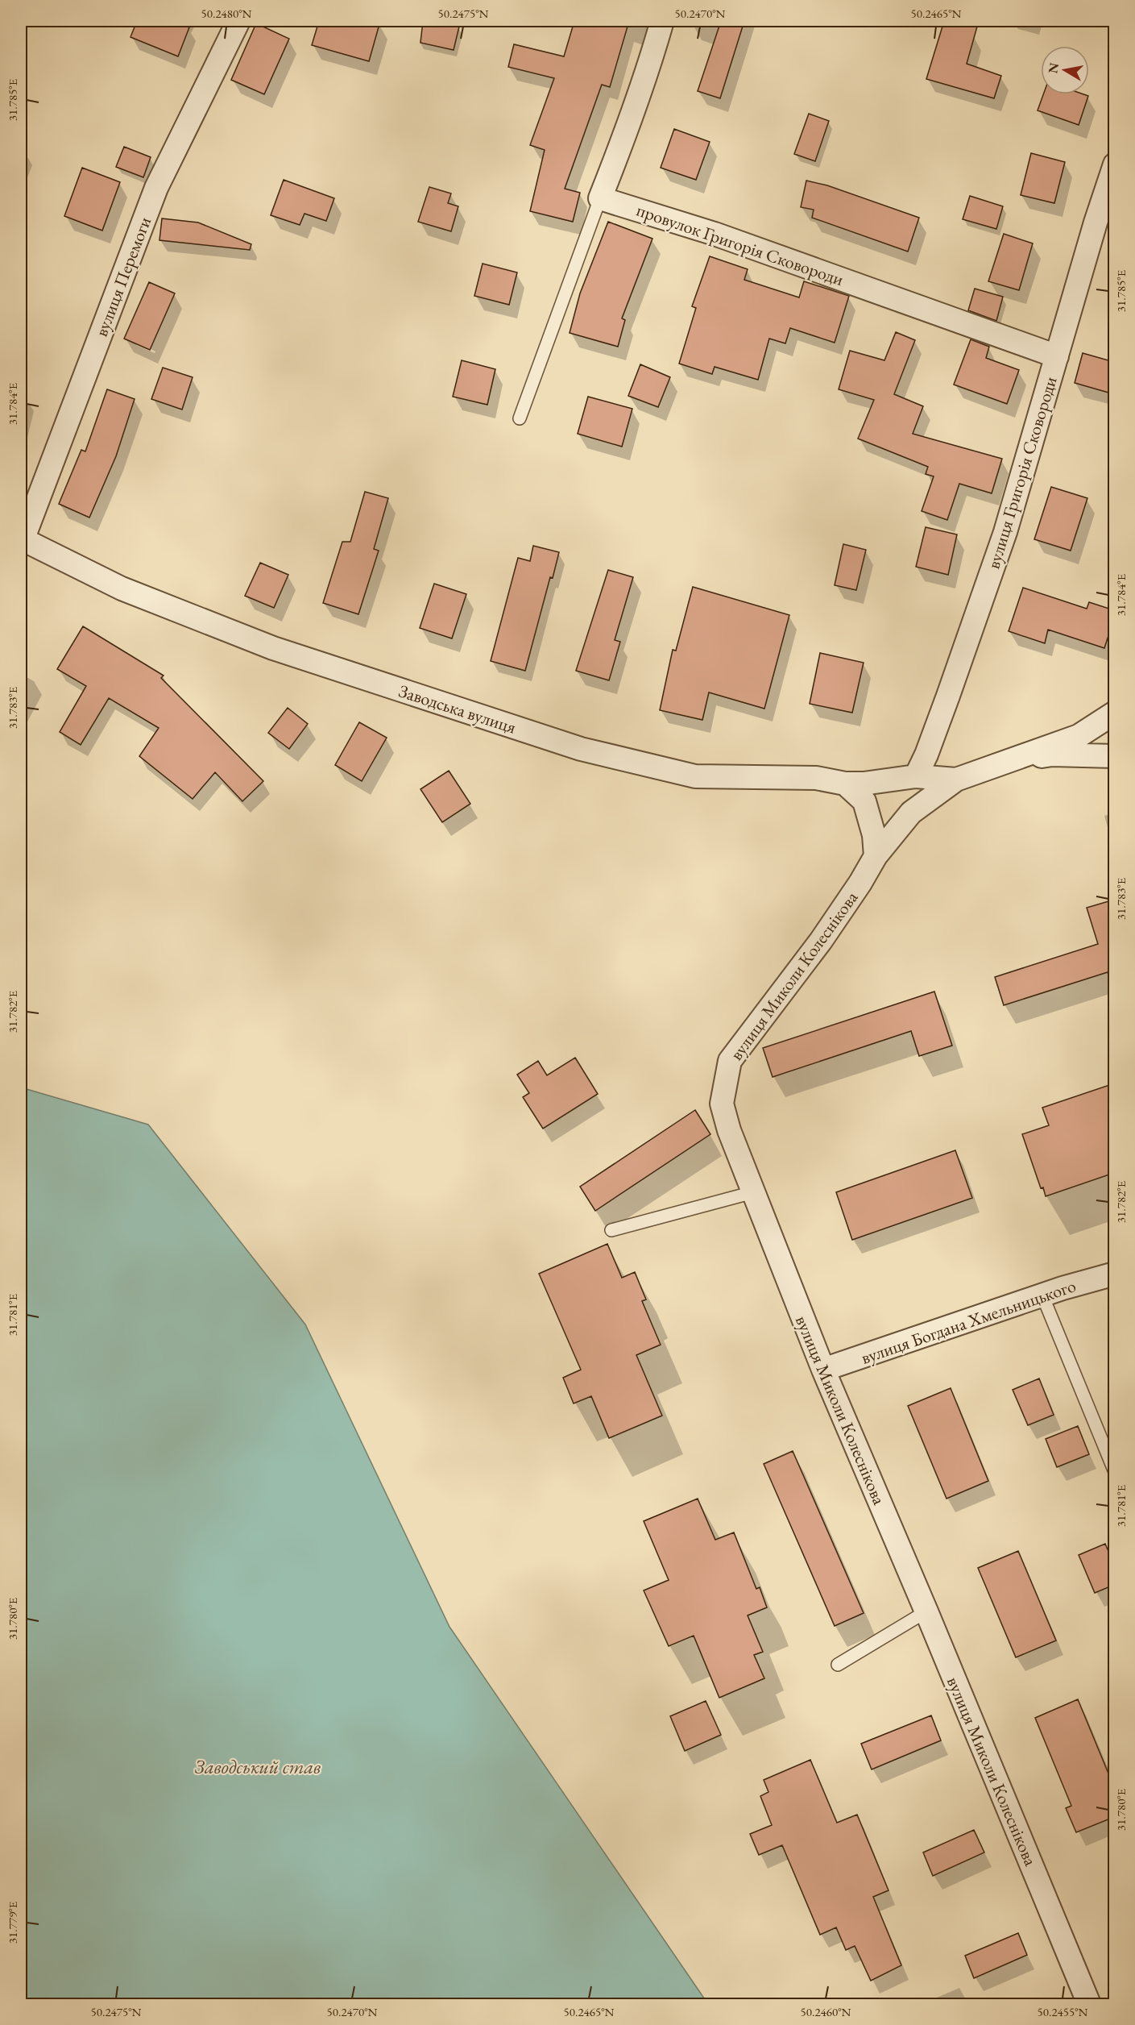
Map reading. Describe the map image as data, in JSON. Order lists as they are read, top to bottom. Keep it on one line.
{"streets":{"street":["провулок Григорія Сковороди","вулиця Перемоги","вулиця Григорія Сковороди","Заводська вулиця","вулиця Миколи Колеснікова","вулиця Богдана Хмельницького"]},"crossings":[["провулок Григорія Сковороди","вулиця Григорія Сковороди"],["вулиця Перемоги","Заводська вулиця"],["вулиця Григорія Сковороди","Заводська вулиця"],["Заводська вулиця","вулиця Миколи Колеснікова"],["вулиця Миколи Колеснікова","вулиця Богдана Хмельницького"]],"water":["Заводський став"],"north":"left","coordinates":["50.2480°N","50.2475°N","50.2470°N","50.2465°N","31.785°E","31.784°E","31.783°E","31.782°E","31.781°E","31.780°E","31.779°E","50.2460°N","50.2455°N"]}
